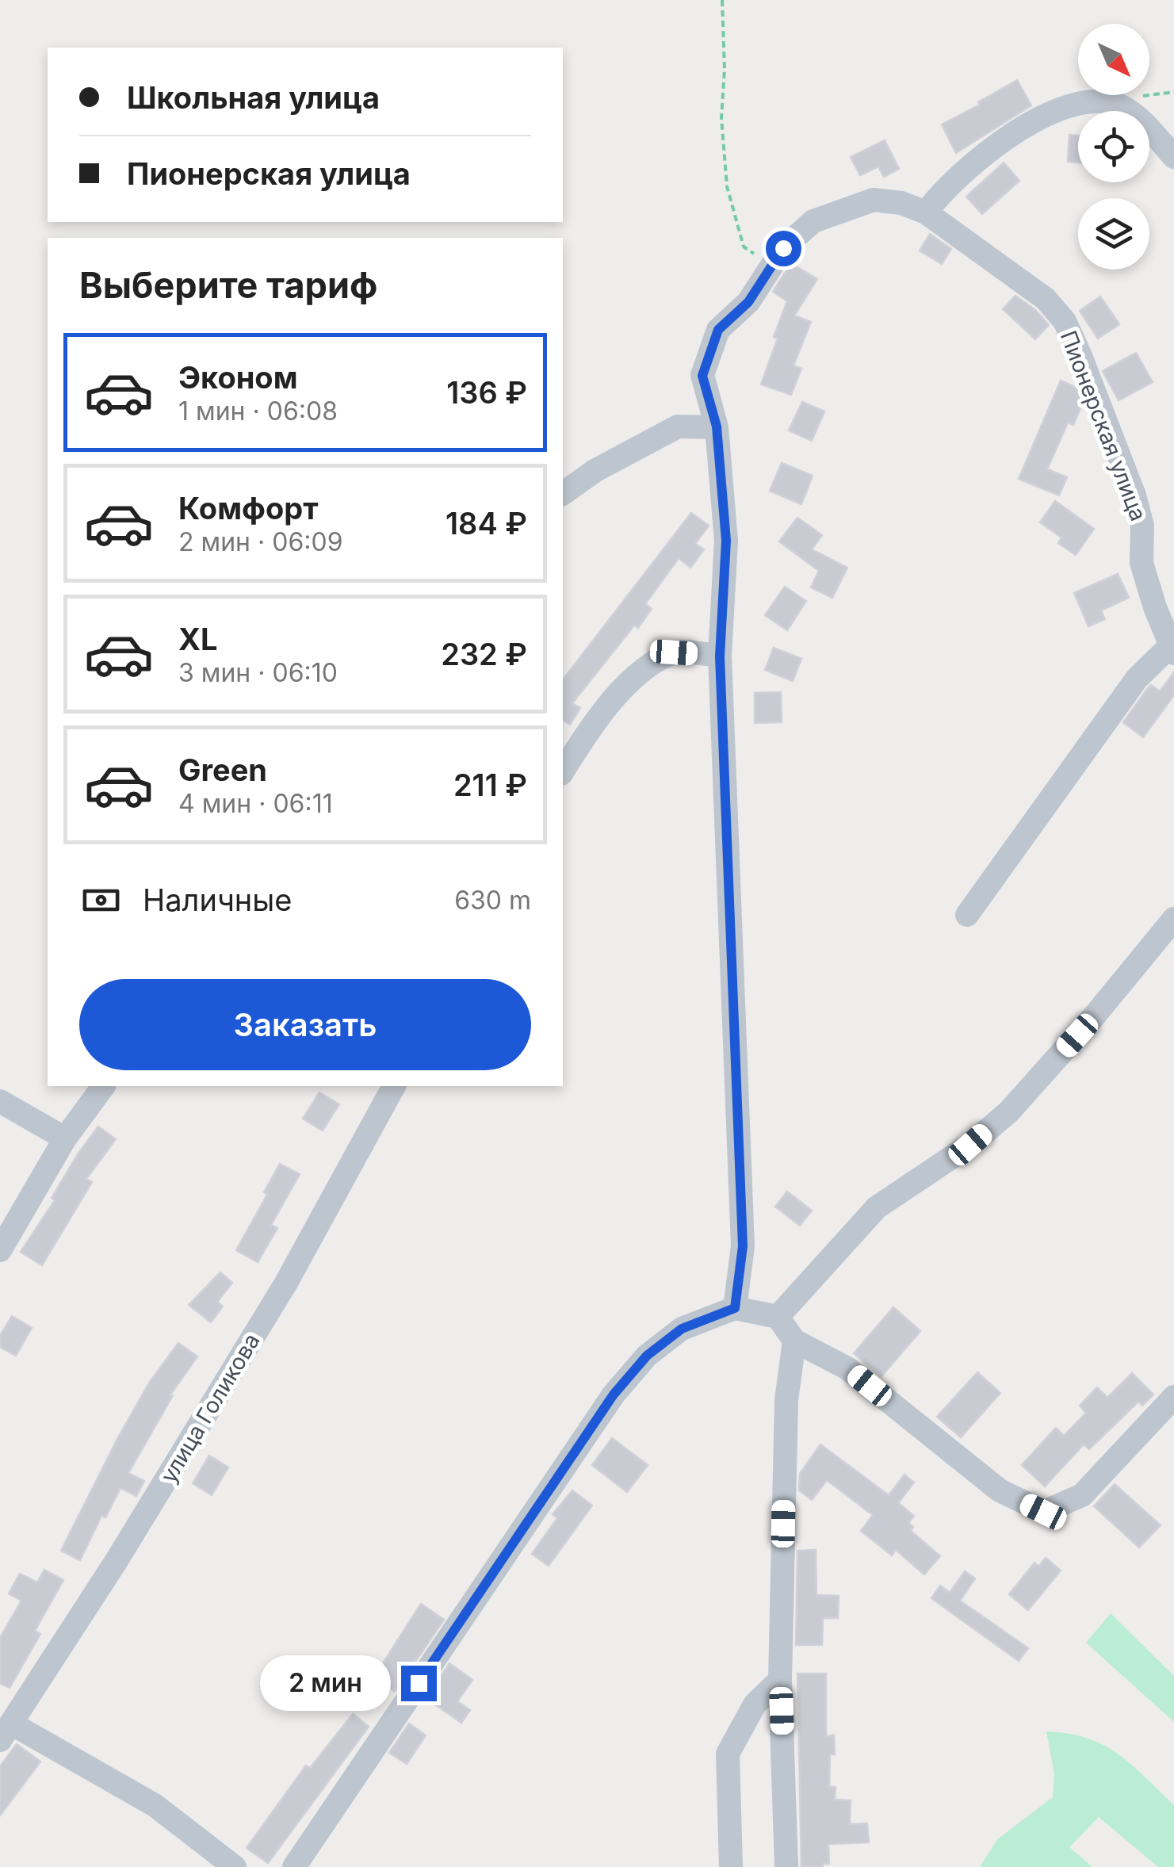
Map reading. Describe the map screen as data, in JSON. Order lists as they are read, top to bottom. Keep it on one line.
{"streets":{"street":["Пионерская улица","улица Голикова"]},"north":"bottom right","page":{"banner":["Школьная улица","Пионерская улица"],"heading":"Выберите тариф","list":[{"name":"Эконом","note":"1 мин · 06:08","value":"136 ₽"},{"name":"Комфорт","note":"2 мин · 06:09","value":"184 ₽"},{"name":"XL","note":"3 мин · 06:10","value":"232 ₽"},{"name":"Green","note":"4 мин · 06:11","value":"211 ₽"}],"pay":["Наличные","630 m"],"buttons":"Заказать","bubble":"2 мин"}}
